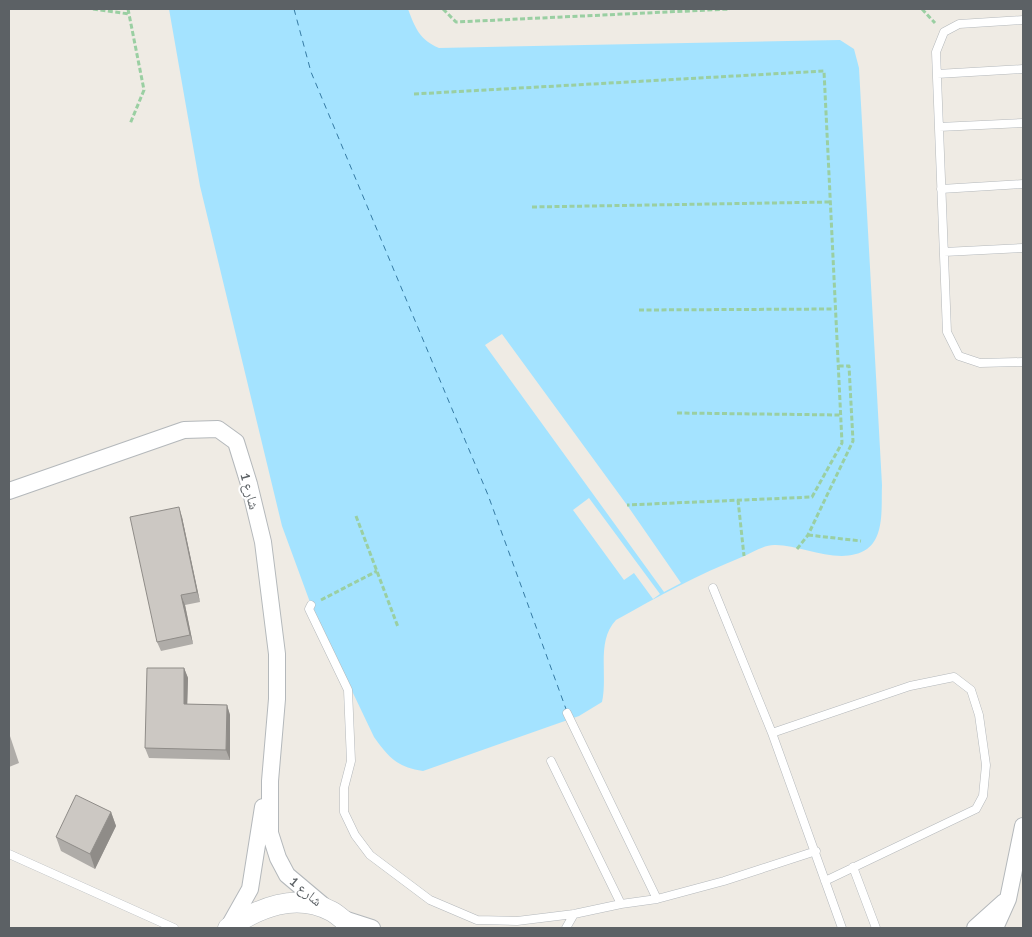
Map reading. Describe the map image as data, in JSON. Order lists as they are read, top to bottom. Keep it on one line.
{"streets":{"street":["شارع 1"]}}
